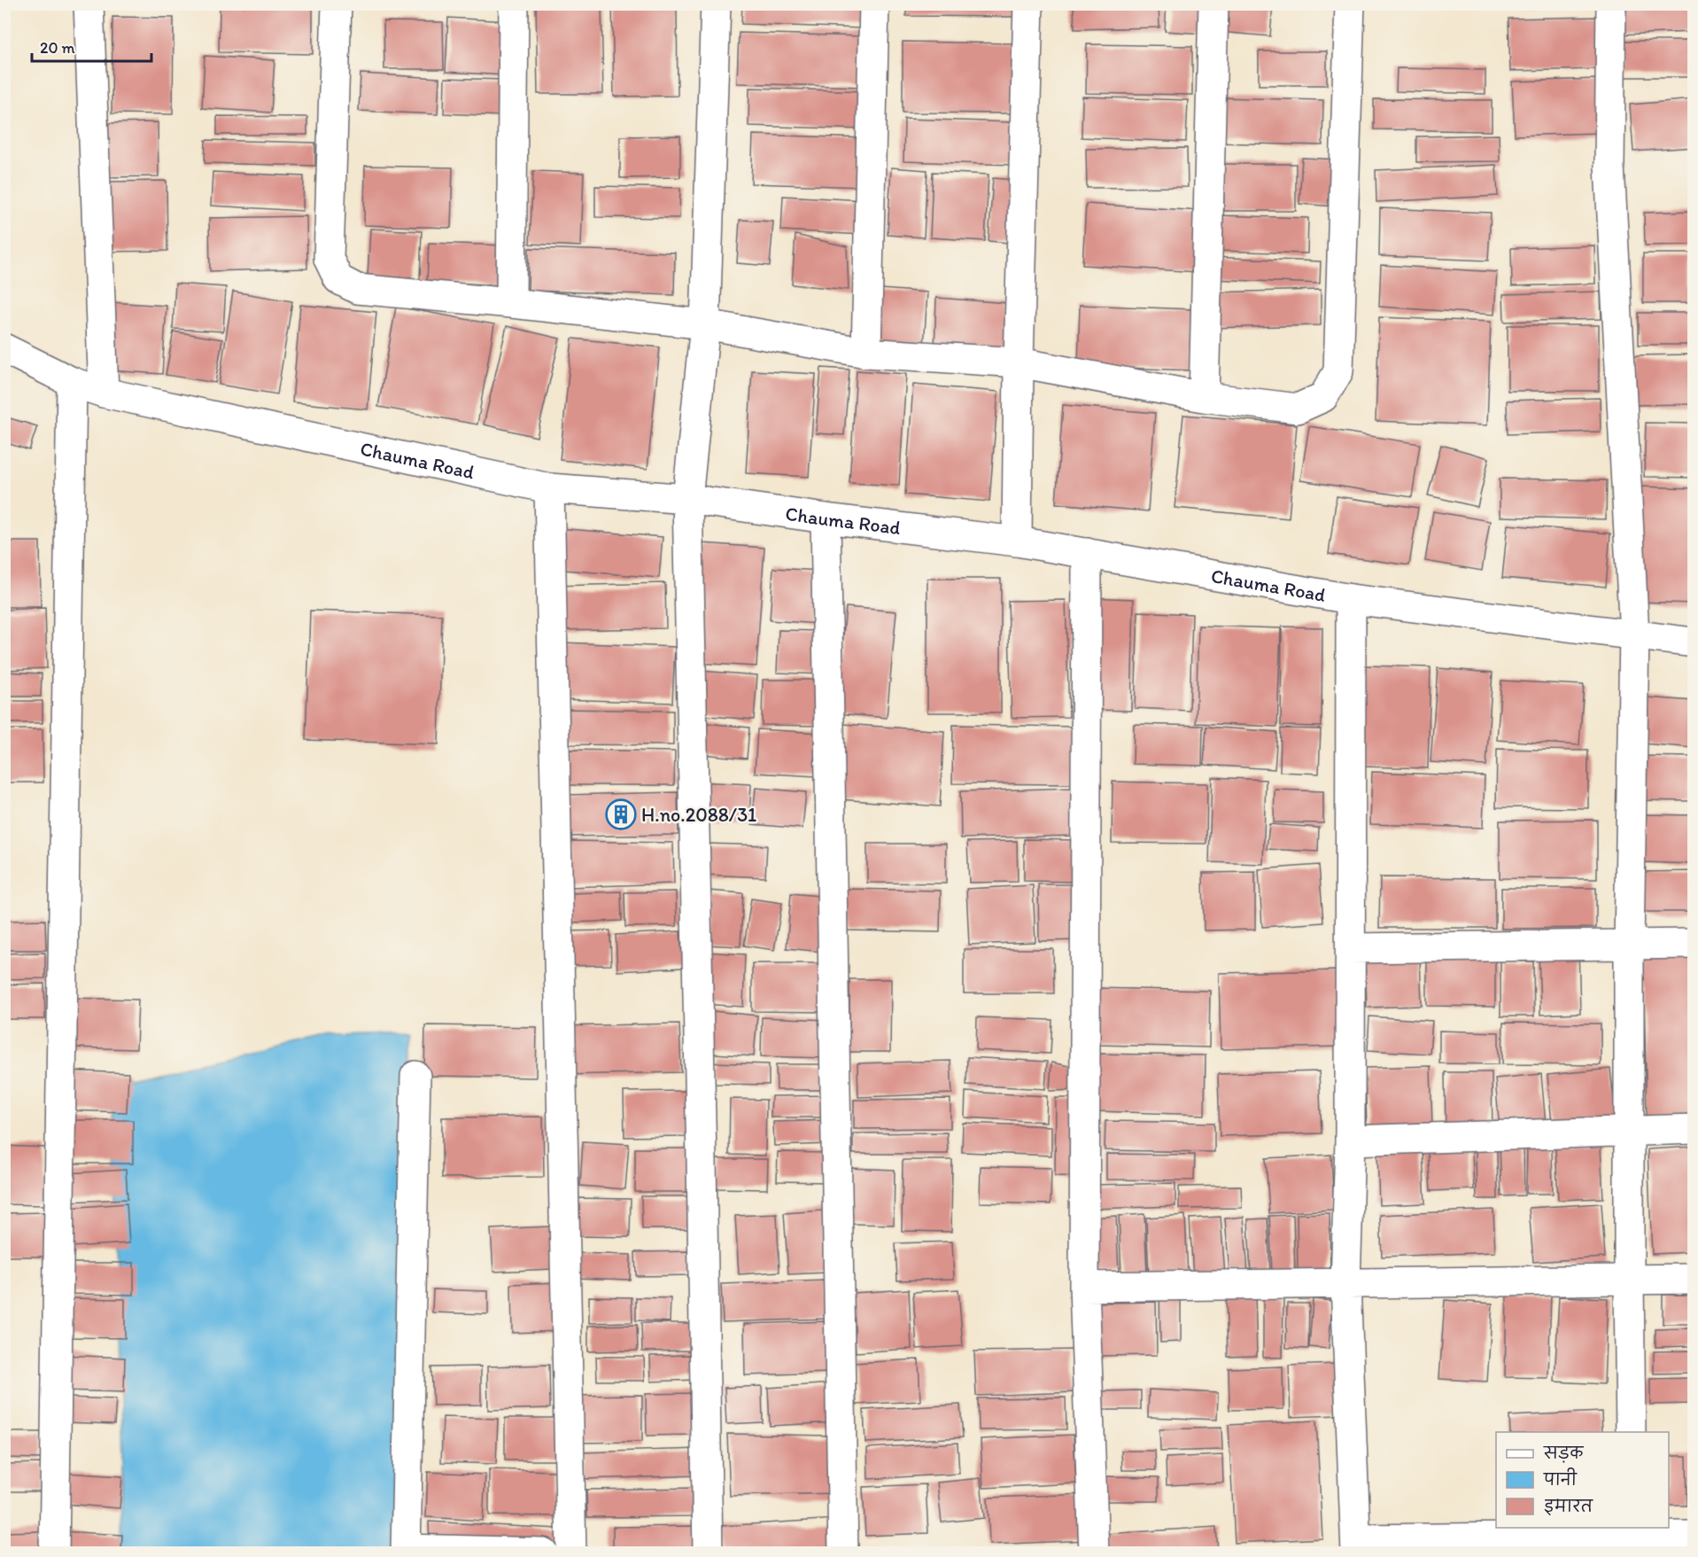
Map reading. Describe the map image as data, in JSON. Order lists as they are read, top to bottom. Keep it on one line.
{"streets":{"street":["Chauma Road"]},"places":{"building":["H.no.2088/31"]},"legend":["सड़क","पानी","इमारत"],"scale_bar":"20 m"}
